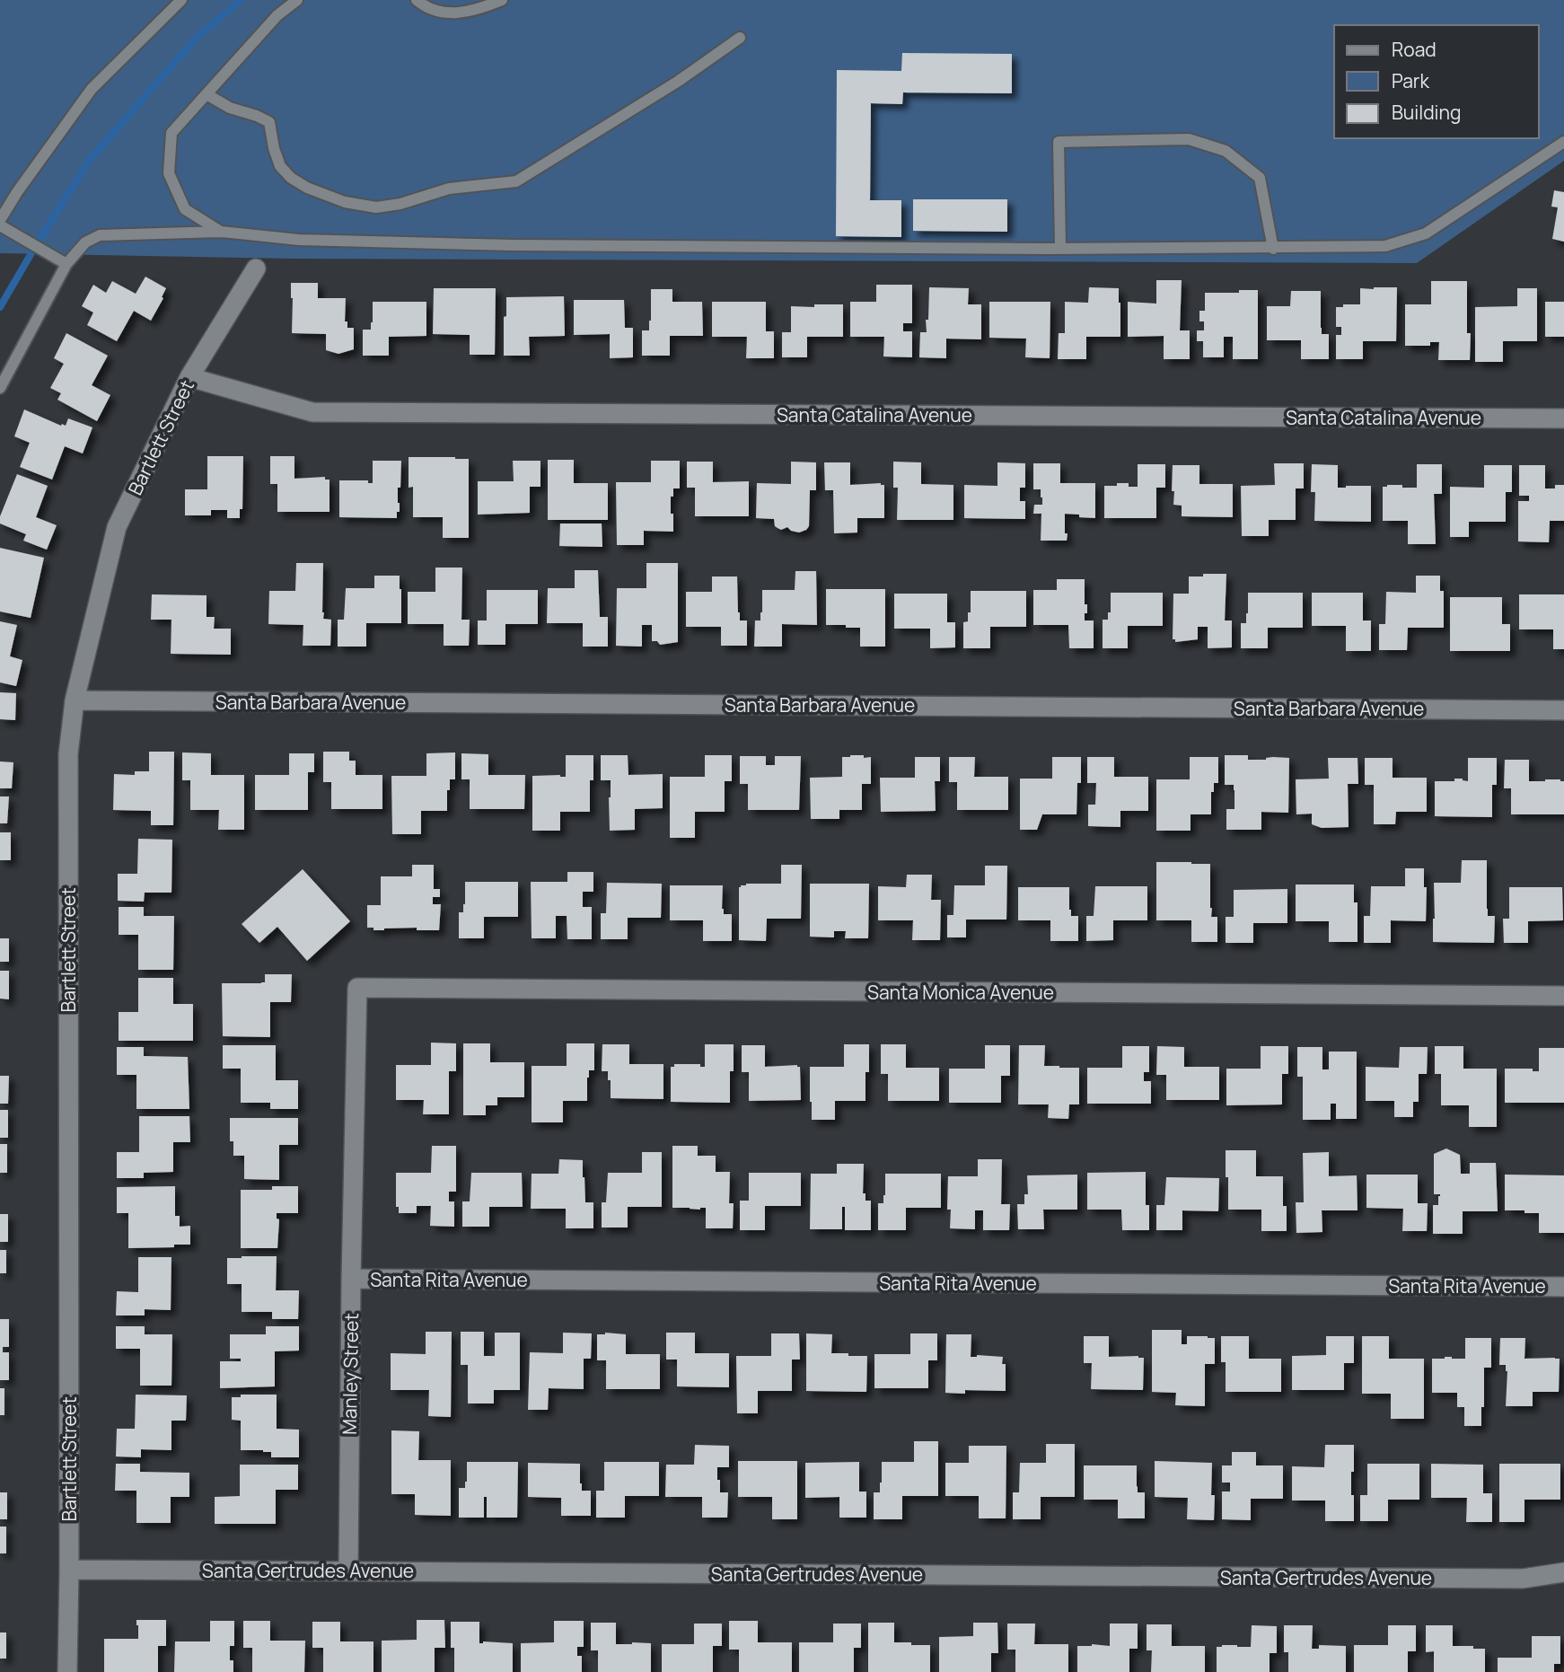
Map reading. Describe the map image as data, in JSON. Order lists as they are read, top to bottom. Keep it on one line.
{"streets":{"street":["Santa Catalina Avenue","Bartlett Street","Santa Barbara Avenue","Santa Monica Avenue","Santa Rita Avenue","Manley Street","Santa Gertrudes Avenue"]},"crossings":[["Santa Catalina Avenue","Bartlett Street"],["Bartlett Street","Santa Barbara Avenue"],["Bartlett Street","Santa Gertrudes Avenue"],["Santa Monica Avenue","Manley Street"],["Santa Rita Avenue","Manley Street"],["Manley Street","Santa Gertrudes Avenue"]],"legend":["Road","Park","Building"]}
